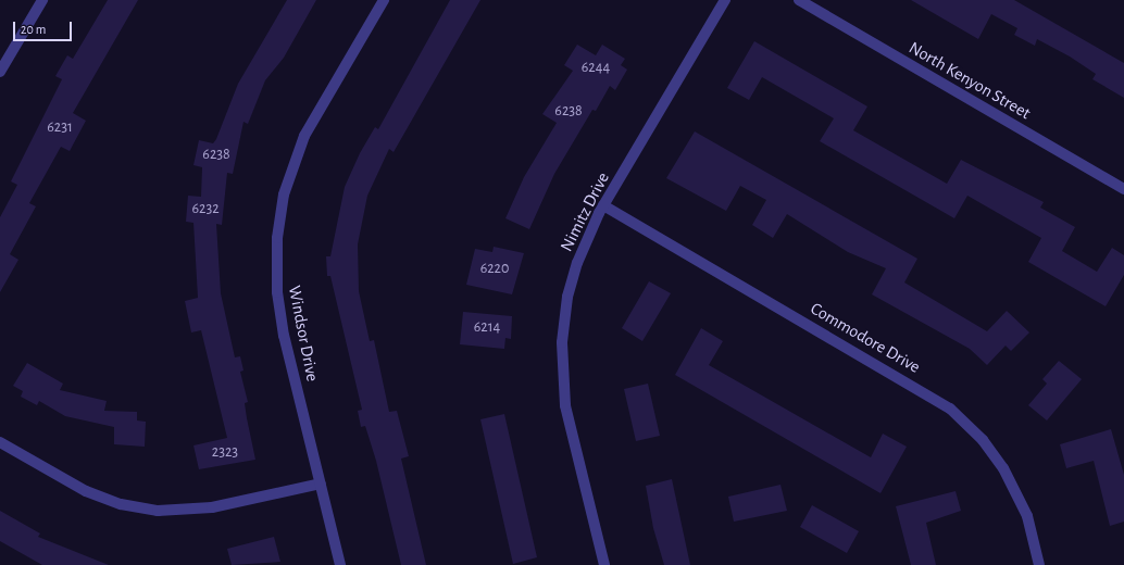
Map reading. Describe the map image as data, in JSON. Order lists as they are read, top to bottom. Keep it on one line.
{"streets":{"street":["North Kenyon Street","Nimitz Drive","Windsor Drive","Commodore Drive"]},"crossings":[["Nimitz Drive","Commodore Drive"]],"house_numbers":["6244","6238","6231","6238","6232","6220","6214","2323"],"scale_bar":"20 m"}
